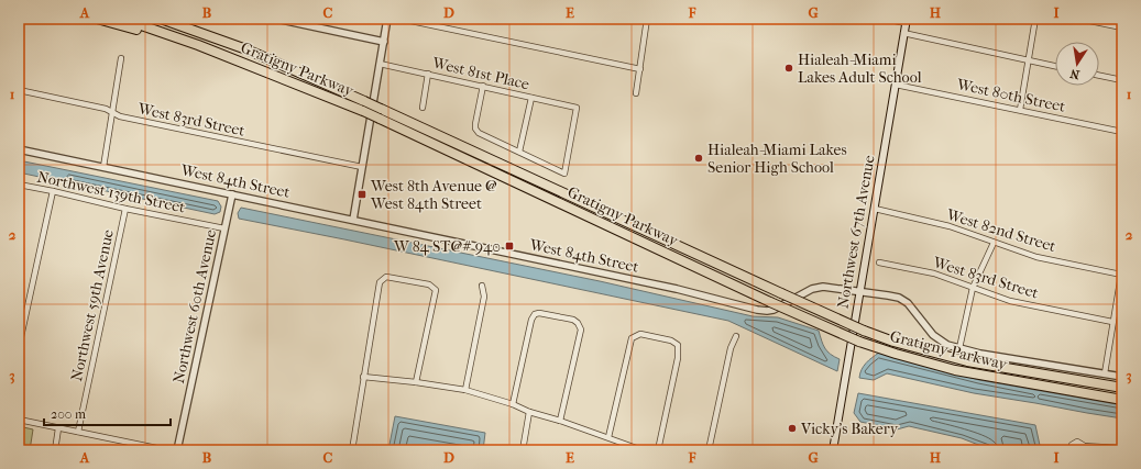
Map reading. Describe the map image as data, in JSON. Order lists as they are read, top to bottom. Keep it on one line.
{"streets":{"highway":["Gratigny Parkway"],"main road":["Northwest 67th Avenue"],"street":["West 81st Place","West 80th Street","West 83rd Street","West 84th Street","Northwest 139th Street","West 82nd Street","Northwest 59th Avenue","Northwest 60th Avenue"]},"crossings":[["West 80th Street","Northwest 67th Avenue"],["West 84th Street","Northwest 67th Avenue"],["West 84th Street","Northwest 60th Avenue"],["Northwest 139th Street","Northwest 59th Avenue"],["Northwest 139th Street","Northwest 60th Avenue"],["West 82nd Street","Northwest 67th Avenue"]],"places":{"other":["Hialeah-Miami Lakes Adult School","Hialeah-Miami Lakes Senior High School","Vicky’s Bakery"],"transit":["West 8th Avenue @ West 84th Street","W 84 ST@# 940"]},"scale_bar":"200 m","north":"bottom","grid":{"columns":["A","B","C","D","E","F","G","H","I"],"rows":["1","2","3"]}}
